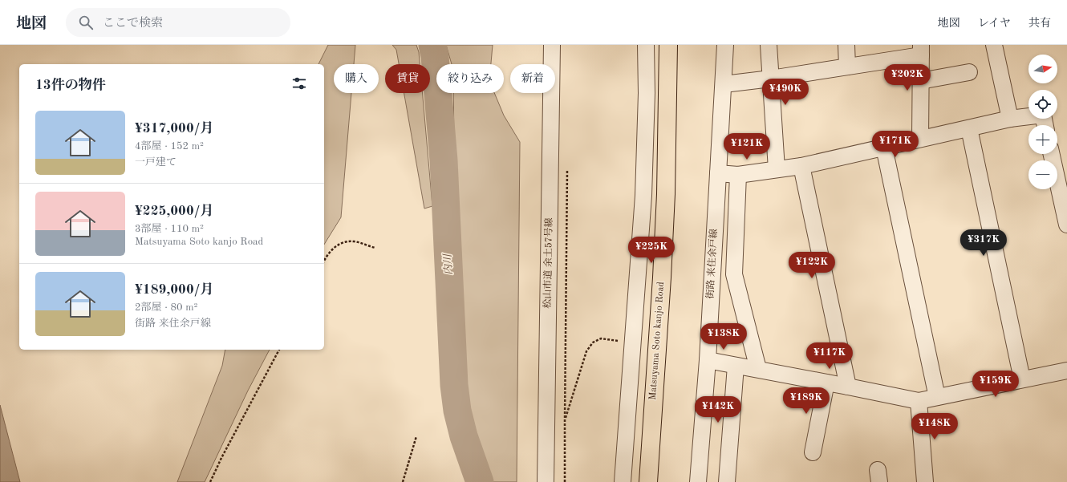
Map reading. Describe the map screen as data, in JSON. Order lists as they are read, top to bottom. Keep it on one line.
{"streets":{"highway":["Matsuyama Soto kanjo Road"],"street":["松山市道 余土57号線","街路 来住余戸線"]},"water":["内川"],"north":"right","page":{"header":"地図","search":"ここで検索","nav":["地図","レイヤ","共有"],"map_buttons":["+","−"],"price":["¥202K","¥490K","¥171K","¥121K","¥317K","¥225K","¥122K","¥138K","¥117K","¥159K","¥189K","¥142K","¥148K"],"chip":["購入","賃貸","絞り込み","新着"],"heading":"13件の物件","list":[{"name":"¥317,000/月","note":"4部屋 · 152 m² · 一戸建て"},{"name":"¥225,000/月","note":"3部屋 · 110 m² · Matsuyama Soto kanjo Road"},{"name":"¥189,000/月","note":"2部屋 · 80 m² · 街路 来住余戸線"}]}}
